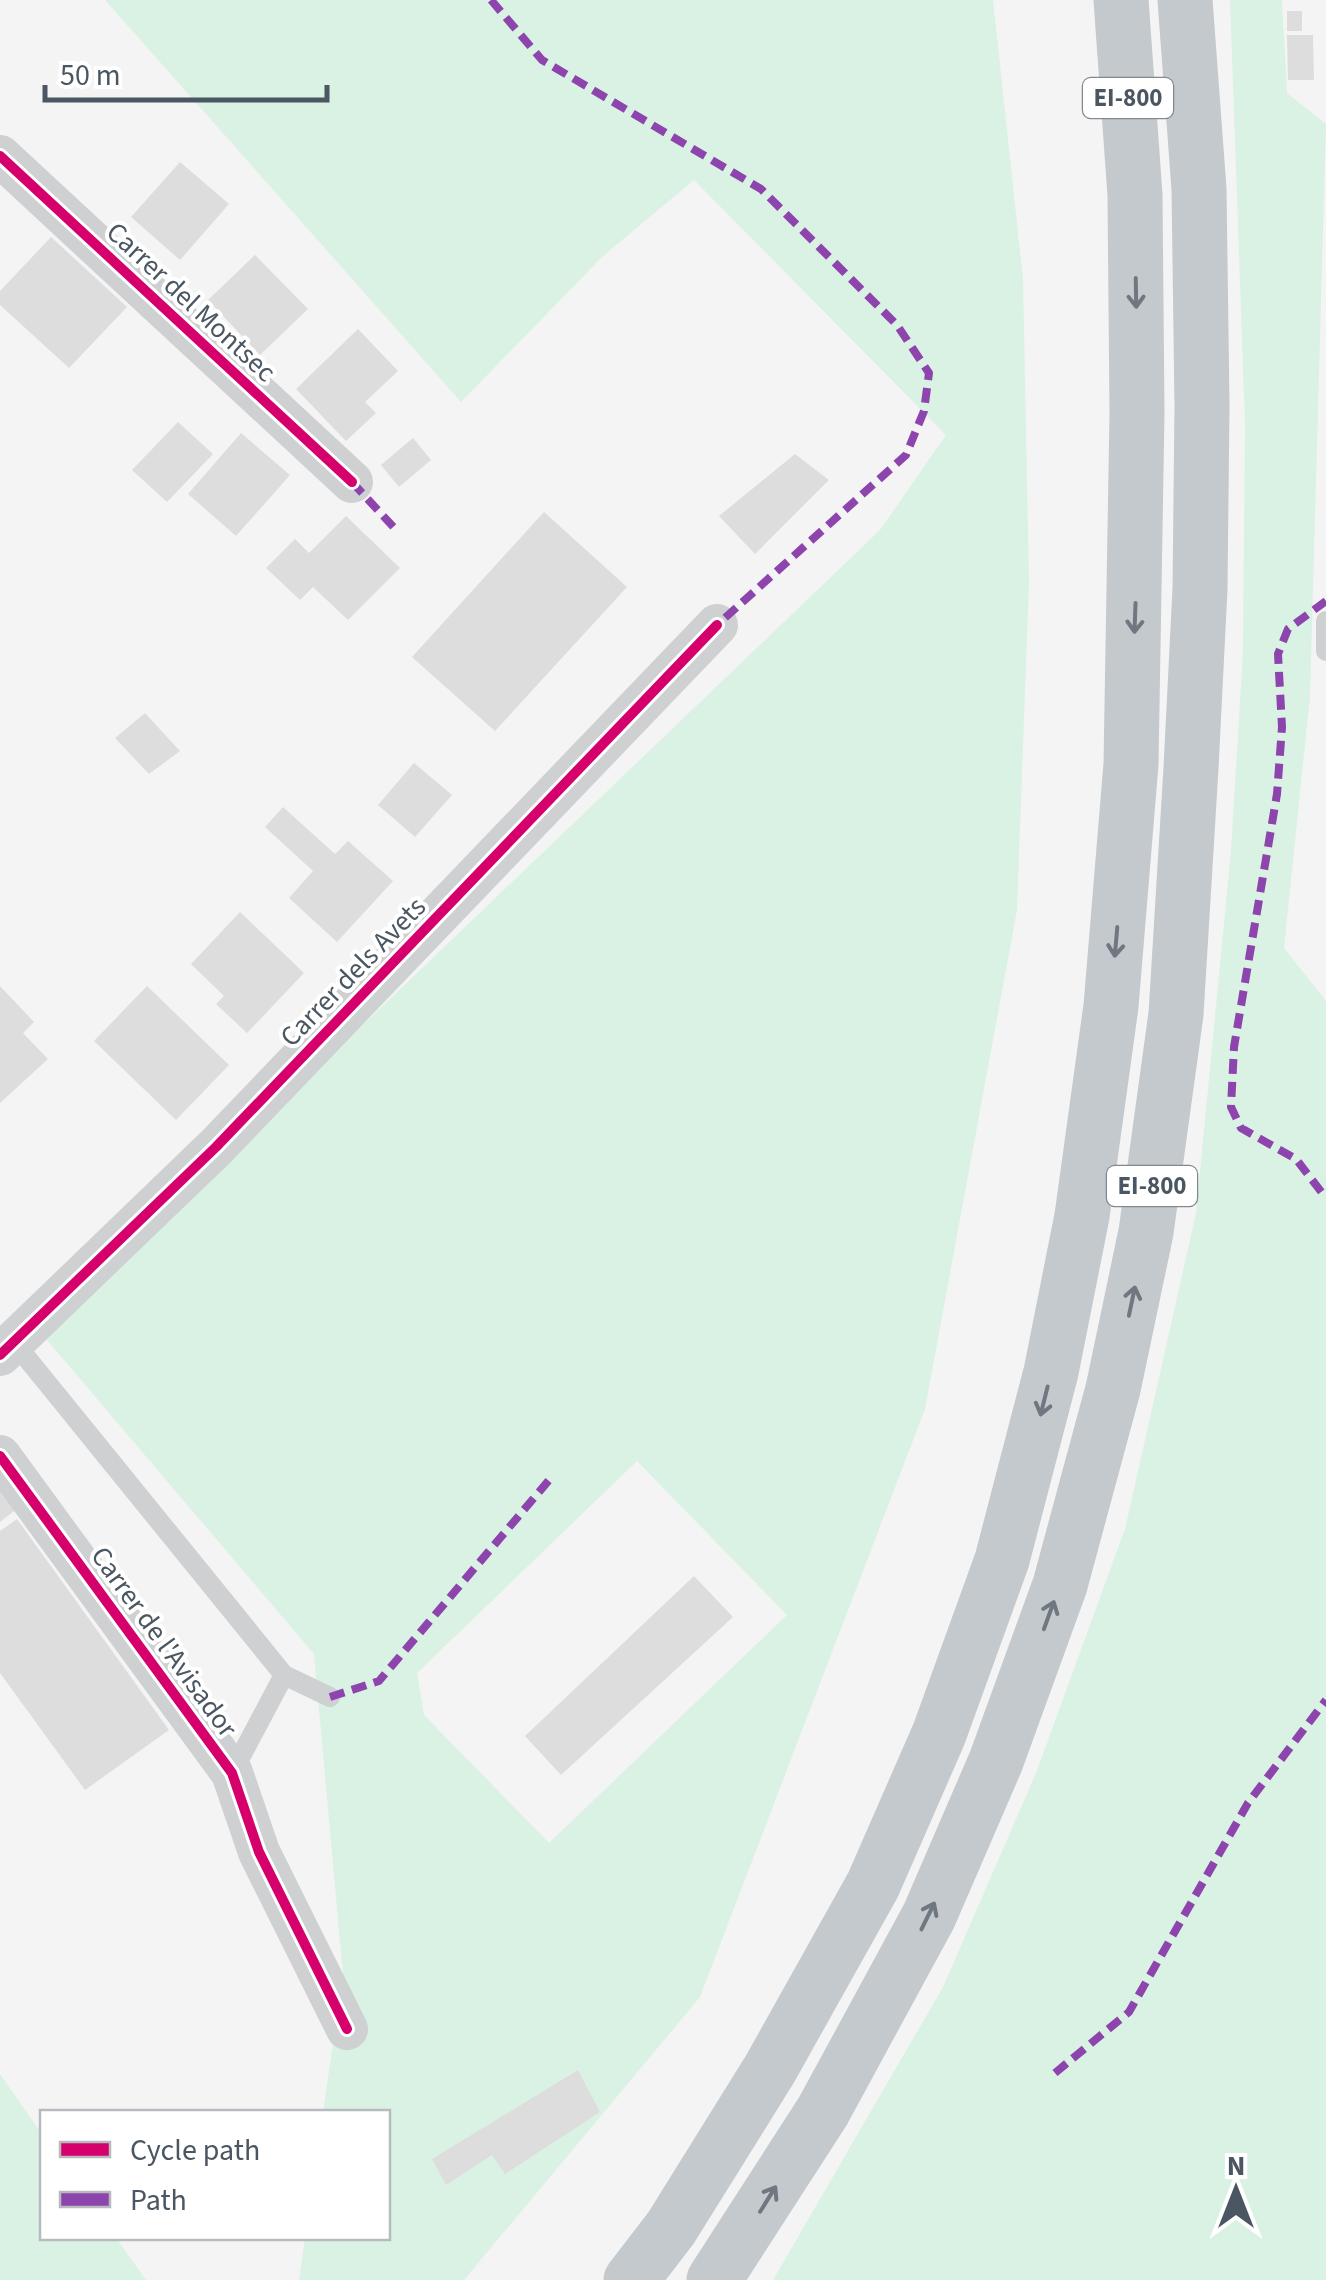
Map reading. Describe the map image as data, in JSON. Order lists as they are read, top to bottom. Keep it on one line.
{"streets":{"highway":["EI-800"],"street":["Carrer del Montsec","Carrer dels Avets","Carrer de l'Avisador"]},"legend":["Cycle path","Path"],"scale_bar":"50 m","north":"top"}
